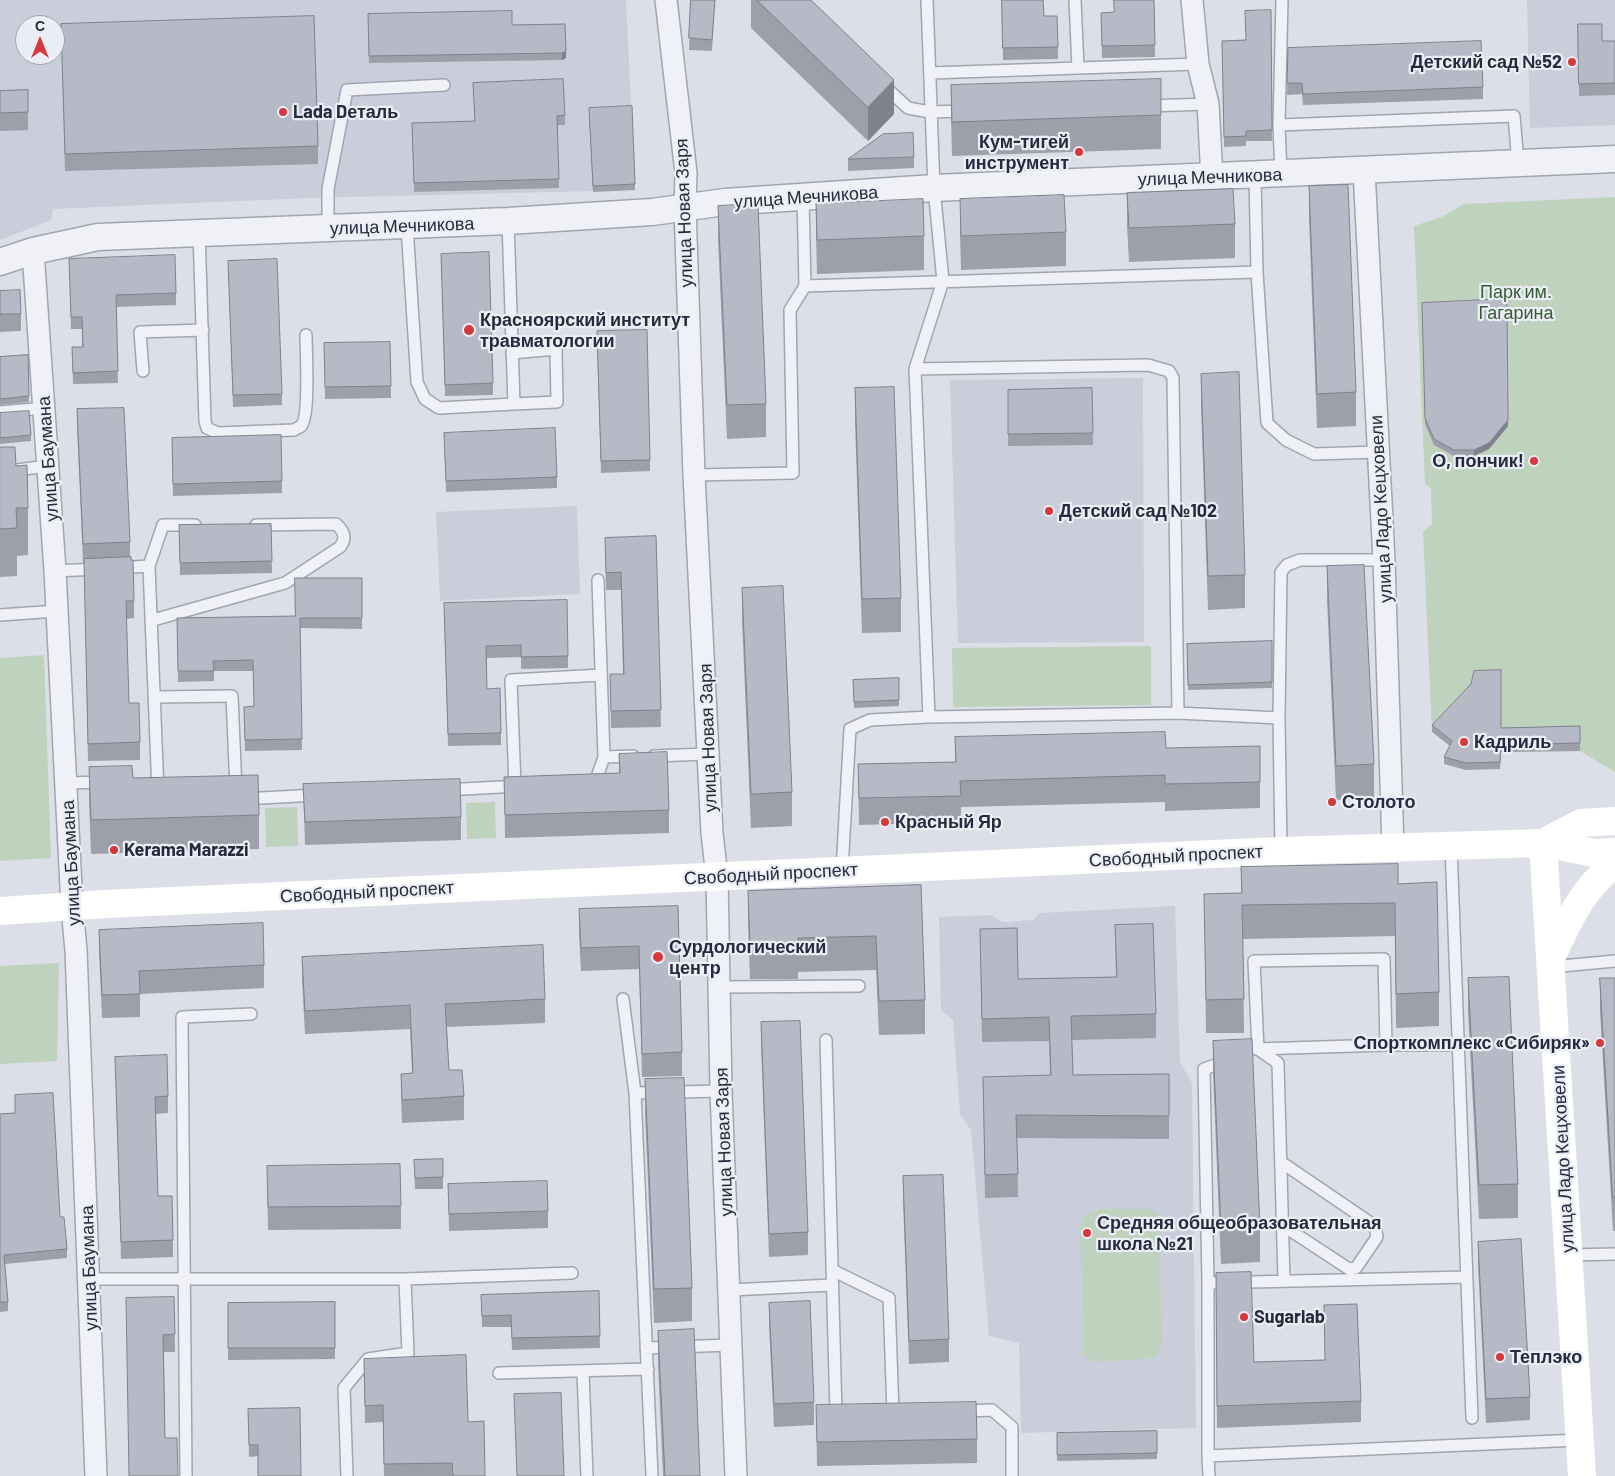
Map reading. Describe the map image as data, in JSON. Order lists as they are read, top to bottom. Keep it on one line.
{"streets":{"main road":["улица Ладо Кецховели","Свободный проспект"],"street":["улица Мечникова","улица Новая Заря","улица Баумана"]},"crossings":[["улица Мечникова","улица Новая Заря"],["улица Мечникова","улица Баумана"],["улица Мечникова","улица Ладо Кецховели"],["улица Новая Заря","Свободный проспект"],["улица Баумана","Свободный проспект"],["улица Ладо Кецховели","Свободный проспект"]],"parks":["Парк им. Гагарина"],"places":["Детский сад №52","Lada Dеталь","Кум-тигей инструмент","Красноярский институт травматологии","О, пончик!","Детский сад №102","Кадриль","Столото","Красный Яр","Kerama Marazzi","Сурдологический центр","Спорткомплекс «Сибиряк»","Средняя общеобразовательная школа №21","Sugarlab","Теплэко"],"north":"top"}
